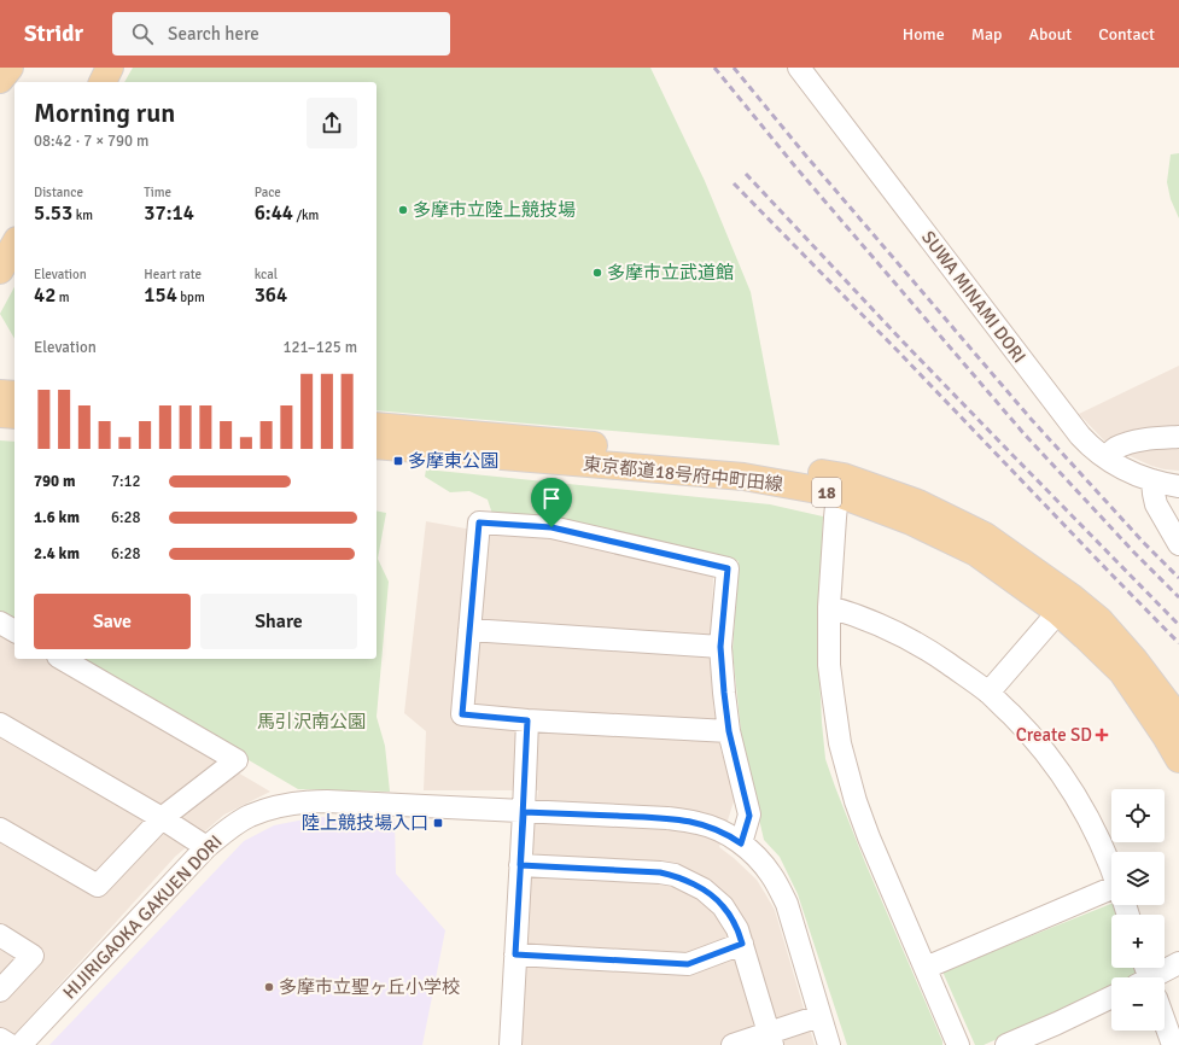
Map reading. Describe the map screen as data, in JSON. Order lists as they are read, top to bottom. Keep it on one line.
{"streets":{"main road":["東京都道18号府中町田線","18"],"street":["SUWA MINAMI DORI","HIJIRIGAOKA GAKUEN DORI"]},"parks":["馬引沢南公園"],"places":{"other":["多摩市立陸上競技場","多摩市立武道館","多摩市立聖ヶ丘小学校"],"transit":["多摩東公園","陸上競技場入口"],"health":["Create SD"]},"page":{"header":"Stridr","search":"Search here","nav":["Home","Map","About","Contact"],"heading":["Morning run","08:42 · 7 × 790 m"],"stats":[["Distance","5.53 km"],["Time","37:14"],["Pace","6:44 /km"],["Elevation","42 m"],["Heart rate","154 bpm"],["kcal","364"]],"chart":["Elevation","121–125 m"],"list":[{"name":"790 m","note":"7:12"},{"name":"1.6 km","note":"6:28"},{"name":"2.4 km","note":"6:28"}],"buttons":["Save","Share"],"map_buttons":["+","−"]}}
